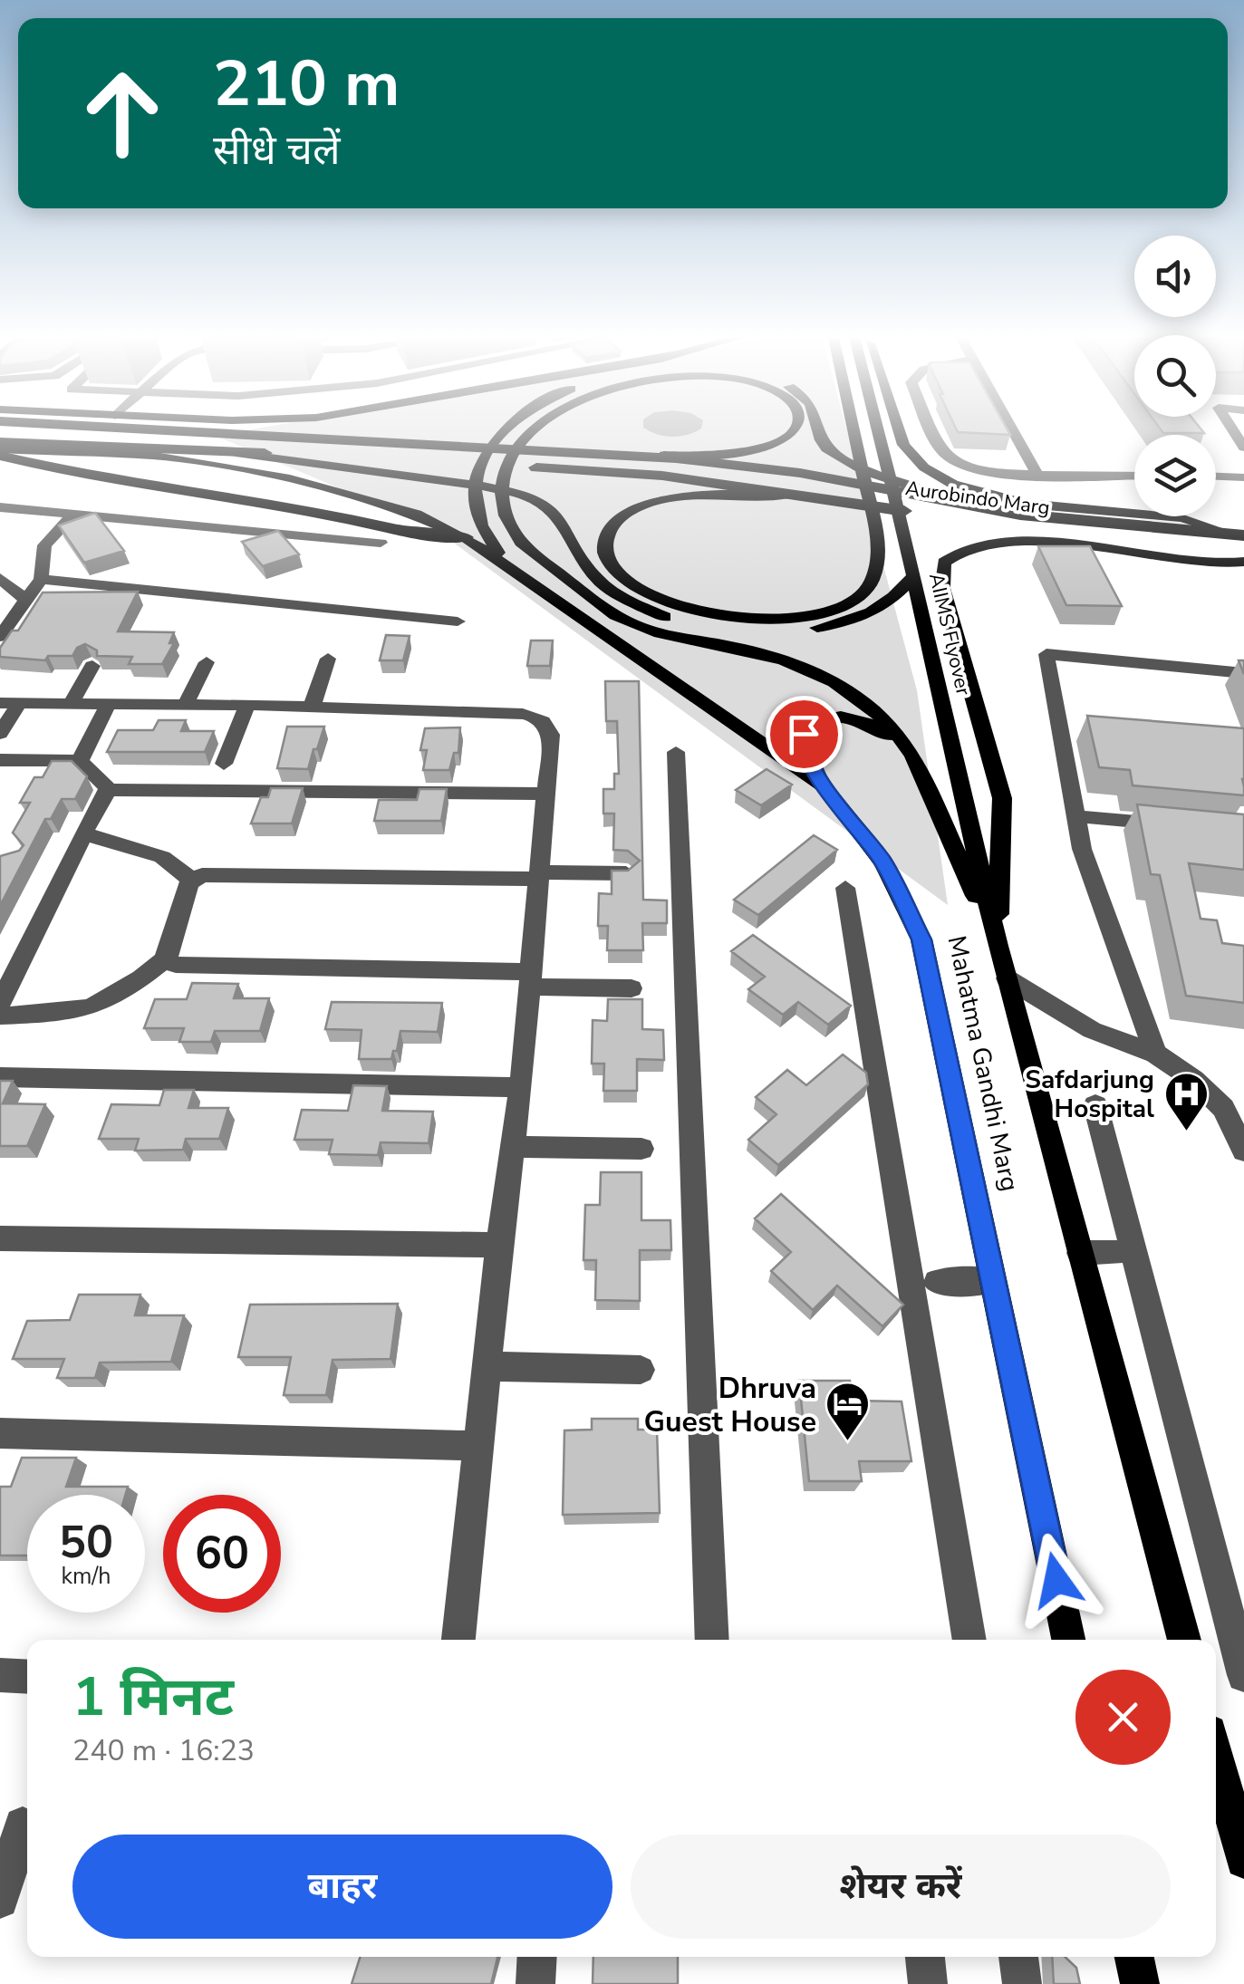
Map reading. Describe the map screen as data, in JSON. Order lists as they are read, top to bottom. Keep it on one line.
{"streets":{"highway":["Aurobindo Marg"],"main road":["AIIMS Flyover","Mahatma Gandhi Marg"]},"crossings":[["Aurobindo Marg","Mahatma Gandhi Marg"],["AIIMS Flyover","Mahatma Gandhi Marg"]],"places":{"hospital":["Safdarjung Hospital"],"hotel":["Dhruva Guest House"]},"page":{"turn":["210 m","सीधे चलें"],"speed":"50 km/h","limit":"60","heading":["1 मिनट","240 m · 16:23"],"buttons":["बाहर","शेयर करें"]}}
